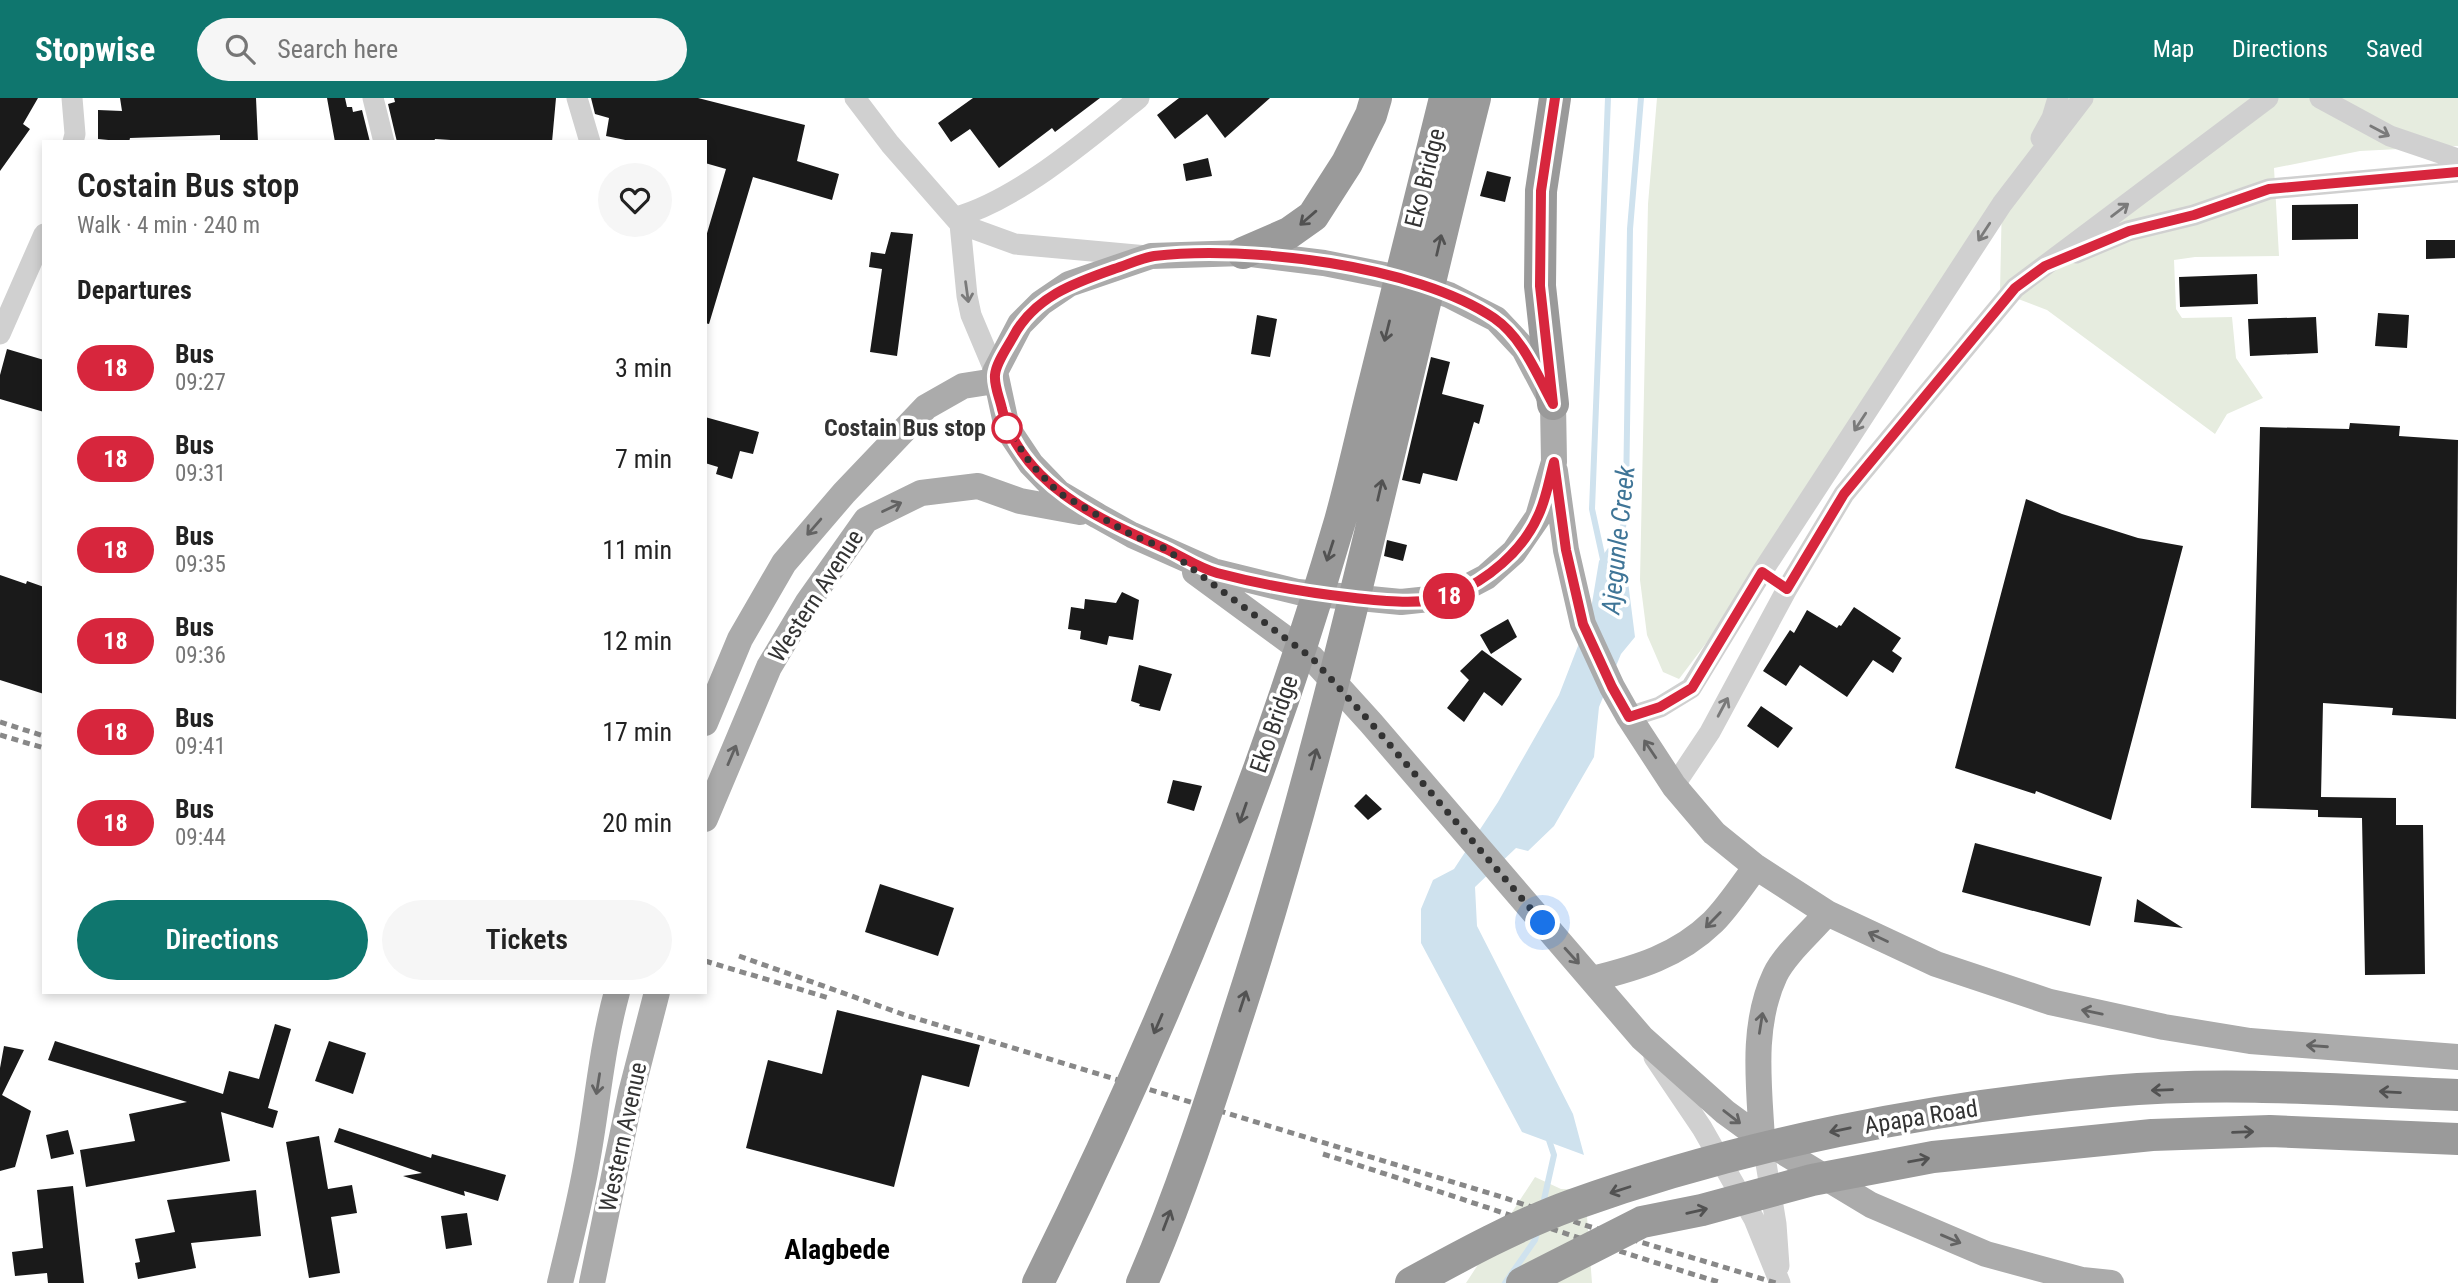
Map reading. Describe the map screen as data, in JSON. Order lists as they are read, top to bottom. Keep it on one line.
{"streets":{"highway":["Eko Bridge","Apapa Road"],"main road":["Western Avenue"]},"districts":["Alagbede"],"water":["Ajegunle Creek"],"places":["Costain Bus stop"],"lines":["bus line 18"],"page":{"header":"Stopwise","search":"Search here","nav":["Map","Directions","Saved"],"on_map":"18","heading":[["Costain Bus stop","Walk · 4 min · 240 m"],"Departures"],"list":[{"mark":"18","name":"Bus","note":"09:27","value":"3 min"},{"mark":"18","name":"Bus","note":"09:31","value":"7 min"},{"mark":"18","name":"Bus","note":"09:35","value":"11 min"},{"mark":"18","name":"Bus","note":"09:36","value":"12 min"},{"mark":"18","name":"Bus","note":"09:41","value":"17 min"},{"mark":"18","name":"Bus","note":"09:44","value":"20 min"}],"buttons":["Directions","Tickets"]}}
